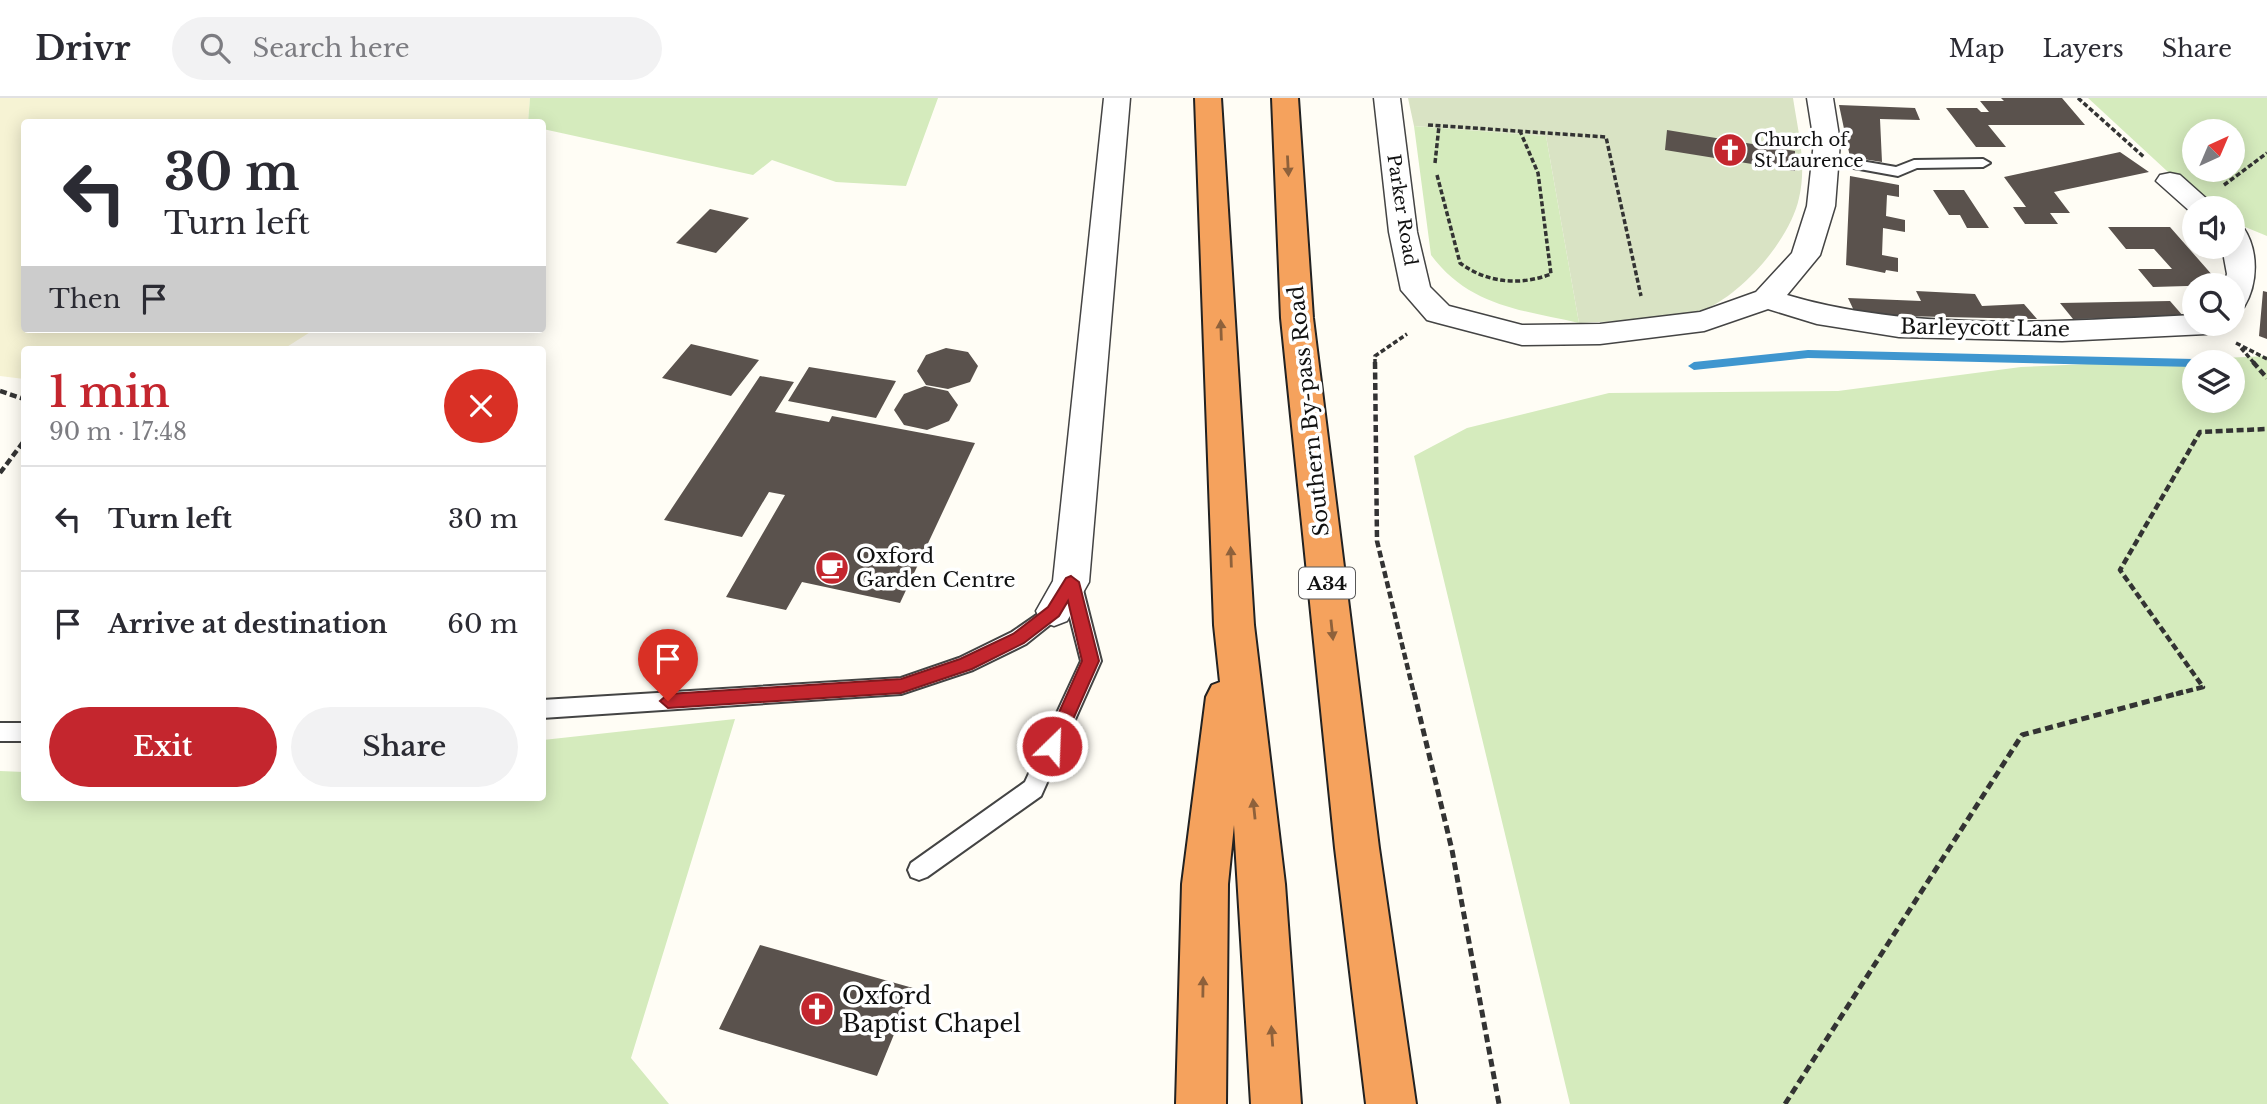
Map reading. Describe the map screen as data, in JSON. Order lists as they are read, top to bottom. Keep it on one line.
{"streets":{"highway":["Southern By-pass Road","A34"],"street":["Parker Road","Barleycott Lane"]},"crossings":[["Southern By-pass Road","A34"]],"places":{"church":["Church of St Laurence","Oxford Baptist Chapel"],"cafe":["Oxford Garden Centre"]},"north":"top right","page":{"header":"Drivr","search":"Search here","nav":["Map","Layers","Share"],"turn":["30 m","Turn left"],"then":"Then","heading":["1 min","90 m · 17:48"],"list":[{"name":"Turn left","value":"30 m"},{"name":"Arrive at destination","value":"60 m"}],"buttons":["Exit","Share"]}}
